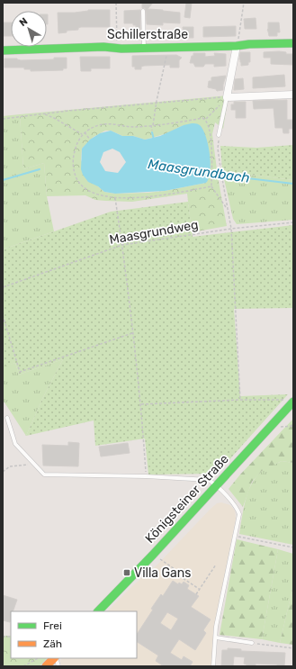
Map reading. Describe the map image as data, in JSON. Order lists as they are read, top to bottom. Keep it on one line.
{"streets":{"main road":["Schillerstraße","Königsteiner Straße"],"path":["Maasgrundweg"]},"water":["Maasgrundbach"],"places":{"transit":["Villa Gans"]},"legend":["Frei","Zäh"],"north":"top left"}
